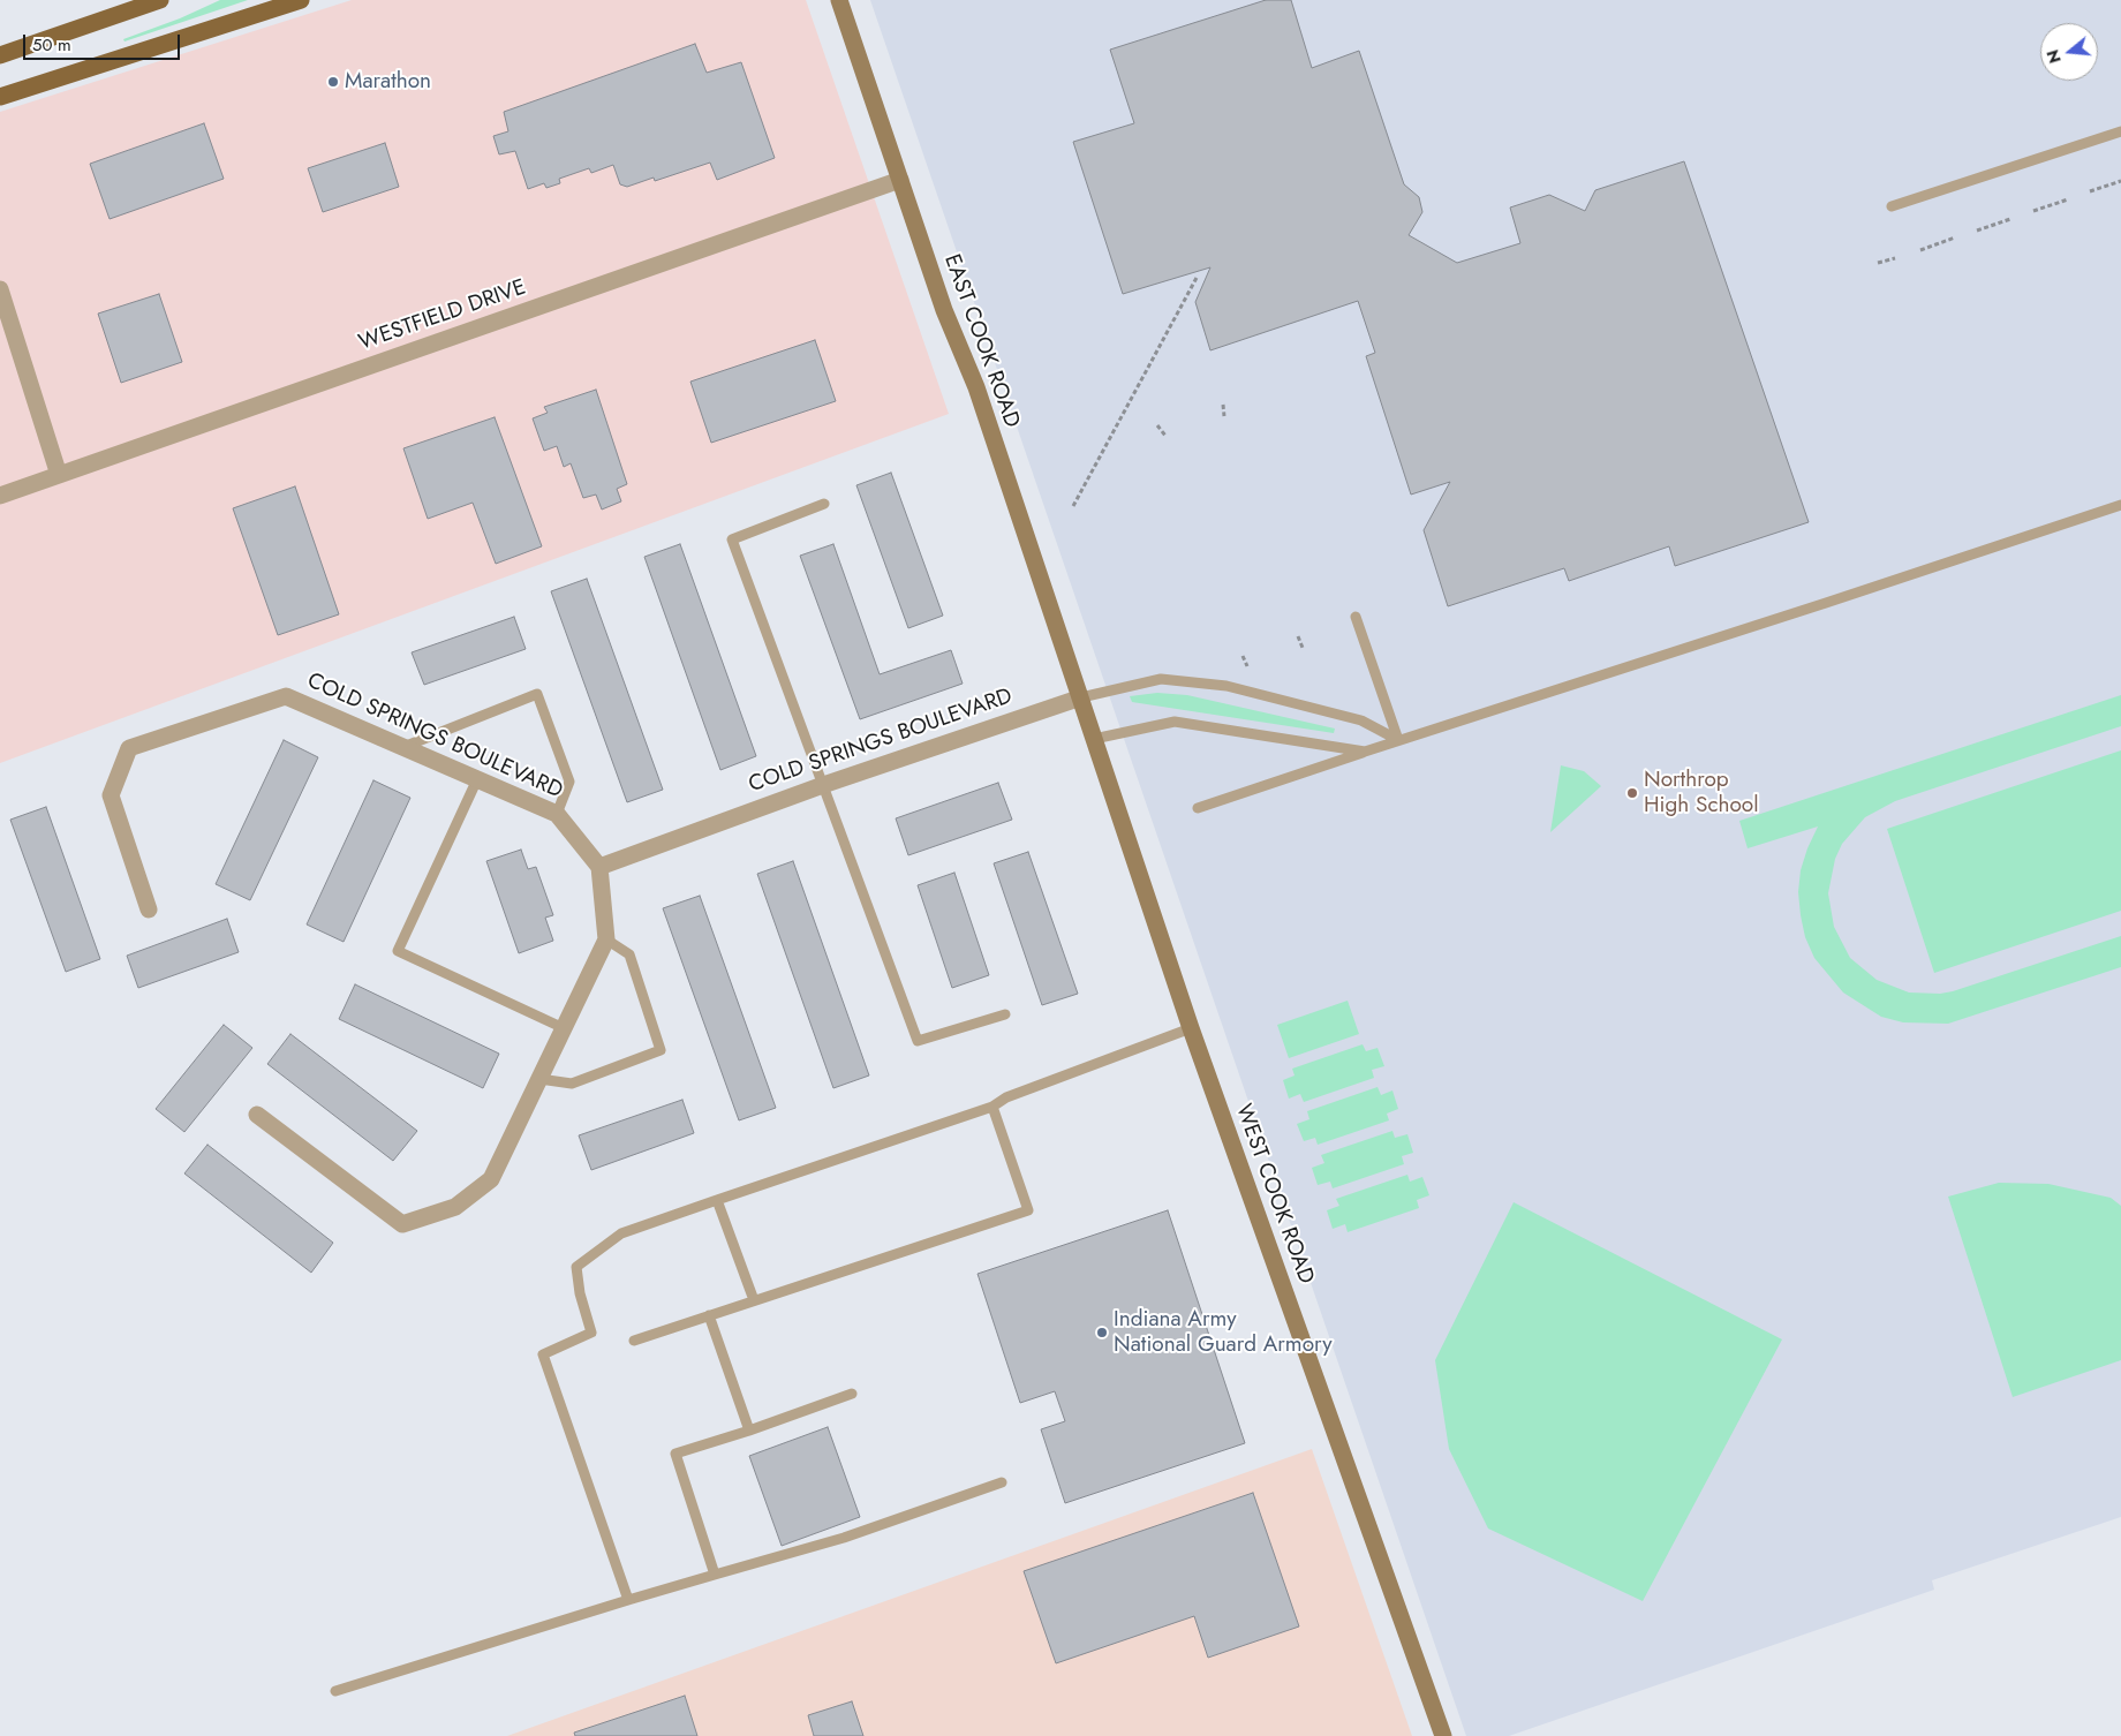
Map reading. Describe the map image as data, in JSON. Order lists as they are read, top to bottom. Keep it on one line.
{"streets":{"main road":["EAST COOK ROAD","WEST COOK ROAD"],"street":["WESTFIELD DRIVE","COLD SPRINGS BOULEVARD"]},"crossings":[["WESTFIELD DRIVE","EAST COOK ROAD"],["EAST COOK ROAD","COLD SPRINGS BOULEVARD"],["EAST COOK ROAD","WEST COOK ROAD"],["COLD SPRINGS BOULEVARD","WEST COOK ROAD"]],"places":["Marathon","Northrop High School","Indiana Army National Guard Armory"],"scale_bar":"50 m","north":"left"}
